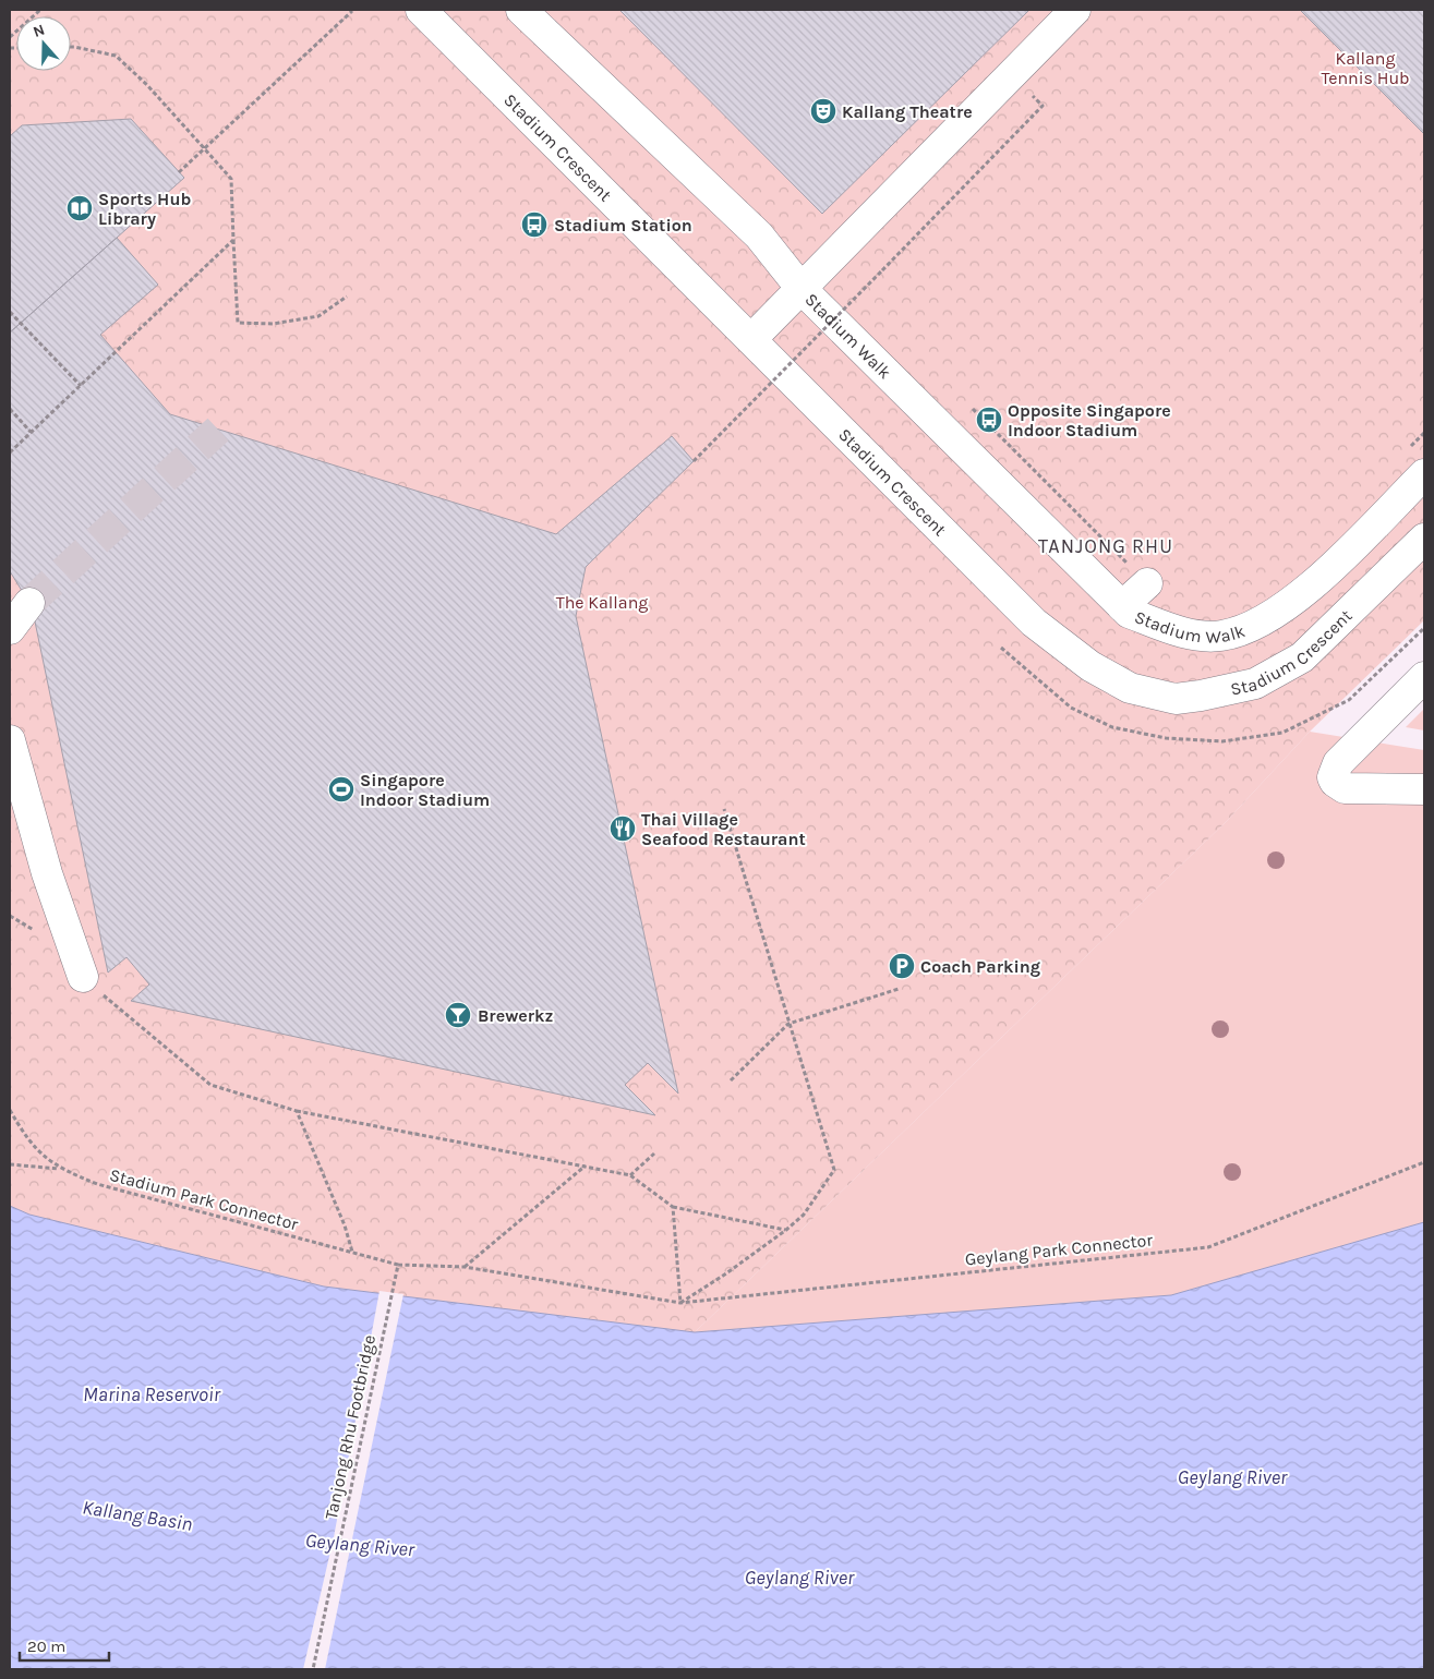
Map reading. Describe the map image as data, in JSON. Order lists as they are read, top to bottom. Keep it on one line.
{"streets":{"street":["Stadium Crescent","Stadium Walk"],"path":["Stadium Park Connector","Geylang Park Connector","Tanjong Rhu Footbridge"]},"crossings":[["Stadium Crescent","Stadium Walk"],["Stadium Park Connector","Geylang Park Connector"],["Stadium Park Connector","Tanjong Rhu Footbridge"]],"districts":["TANJONG RHU"],"water":["Marina Reservoir","Geylang River","Kallang Basin"],"parks":["Kallang Tennis Hub","The Kallang"],"places":{"theatre":["Kallang Theatre"],"library":["Sports Hub Library"],"bus stop":["Stadium Station","Opposite Singapore Indoor Stadium"],"sports":["Singapore Indoor Stadium"],"restaurant":["Thai Village Seafood Restaurant"],"parking":["Coach Parking"],"bar":["Brewerkz"]},"scale_bar":"20 m","north":"top"}
